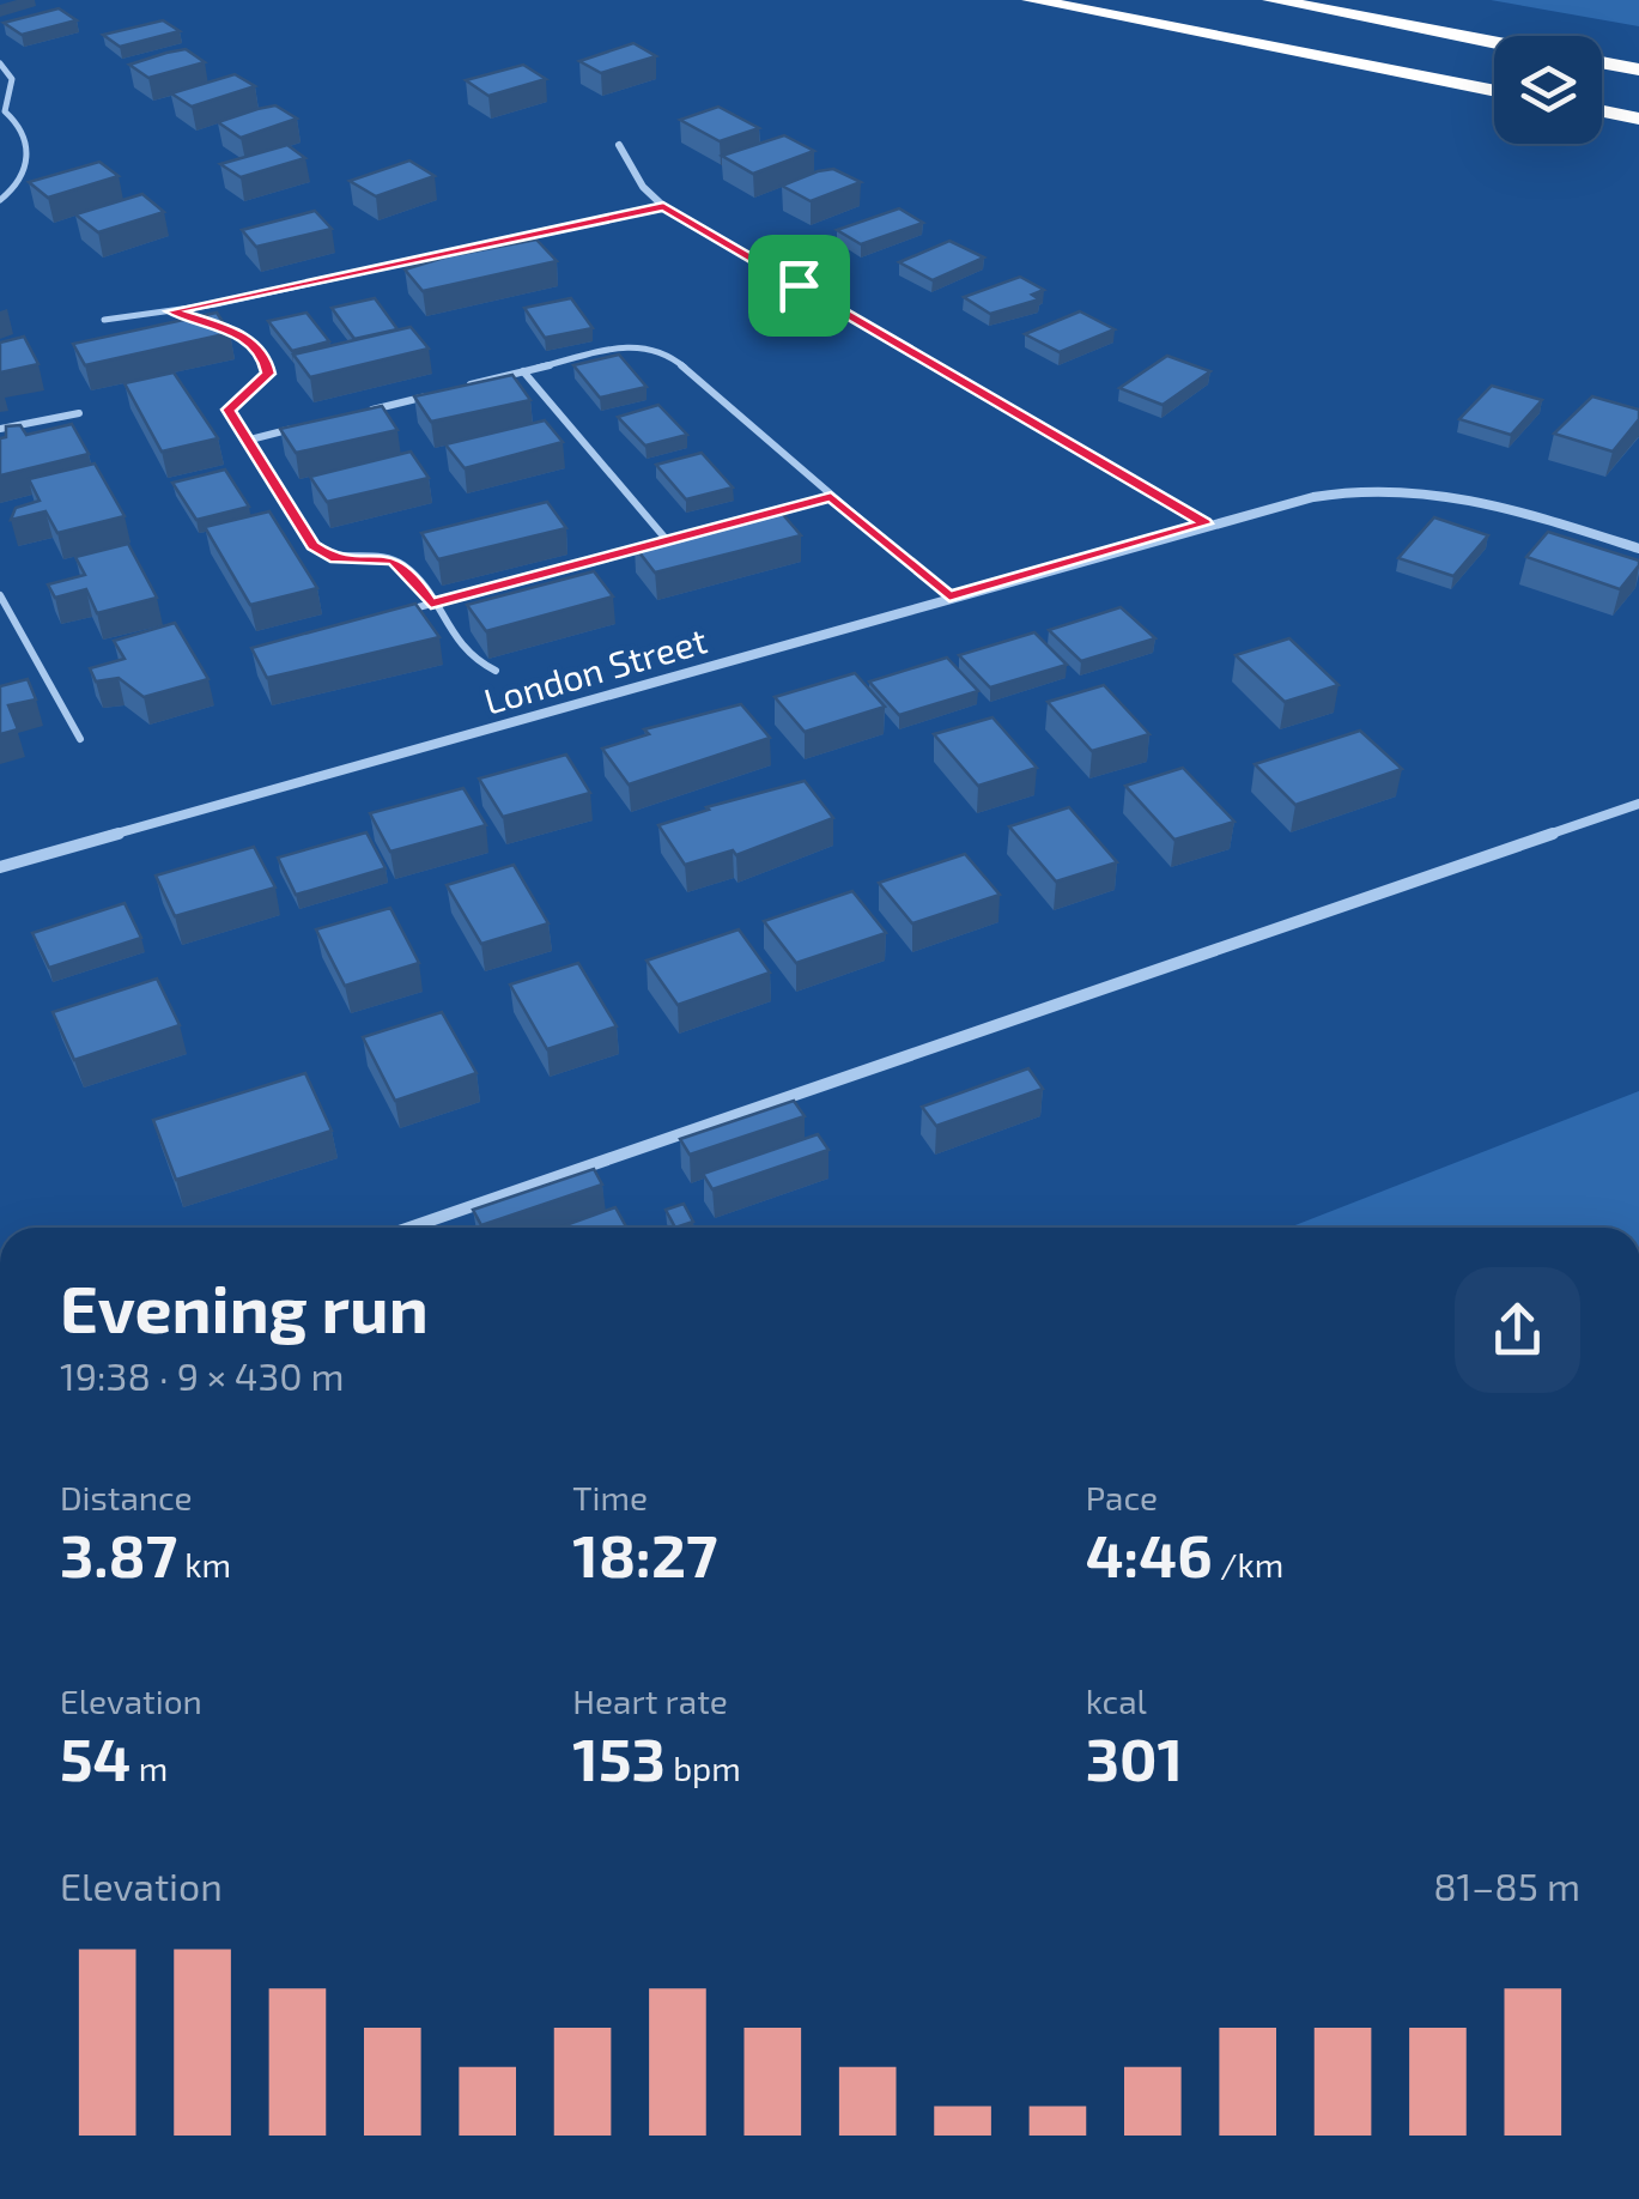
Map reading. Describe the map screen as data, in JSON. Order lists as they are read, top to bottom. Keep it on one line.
{"streets":{"street":["London Street"]},"page":{"heading":["Evening run","19:38 · 9 × 430 m"],"stats":[["Distance","3.87 km"],["Time","18:27"],["Pace","4:46 /km"],["Elevation","54 m"],["Heart rate","153 bpm"],["kcal","301"]],"chart":["Elevation","81–85 m"]}}
